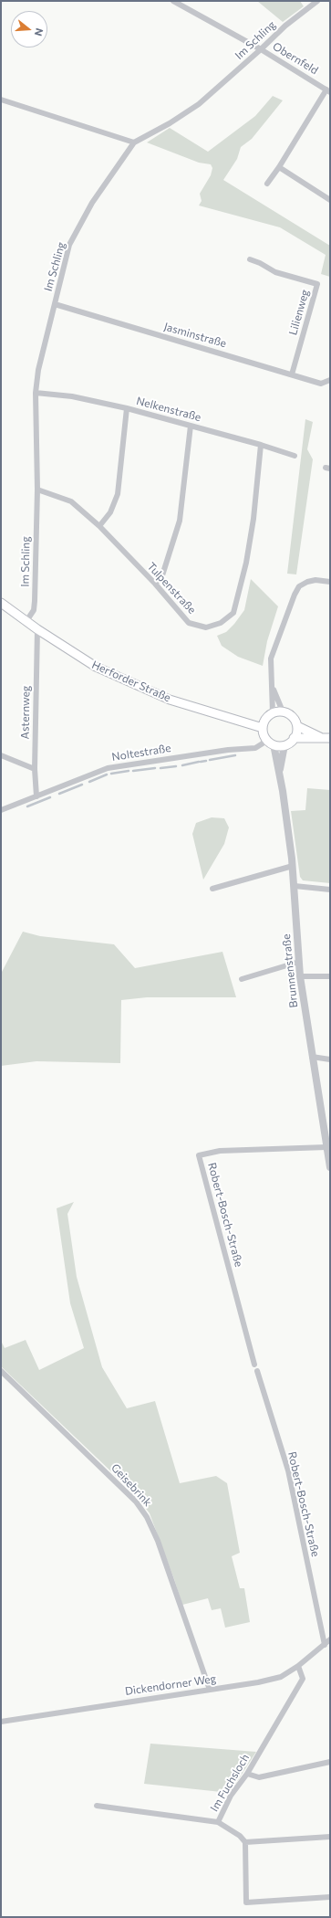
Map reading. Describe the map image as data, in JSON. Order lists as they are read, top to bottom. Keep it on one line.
{"streets":{"main road":["Herforder Straße"],"street":["Im Schling","Obernfeld","Lilienweg","Jasminstraße","Nelkenstraße","Tulpenstraße","Asternweg","Noltestraße","Brunnenstraße","Robert-Bosch-Straße","Geisebrink","Dickendorner Weg","Im Fuchsloch"]},"crossings":[["Im Schling","Obernfeld"],["Im Schling","Jasminstraße"],["Im Schling","Nelkenstraße"],["Im Schling","Tulpenstraße"],["Im Schling","Herforder Straße"],["Lilienweg","Jasminstraße"],["Nelkenstraße","Tulpenstraße"],["Herforder Straße","Asternweg"],["Herforder Straße","Noltestraße"],["Herforder Straße","Brunnenstraße"],["Asternweg","Noltestraße"],["Noltestraße","Brunnenstraße"],["Brunnenstraße","Robert-Bosch-Straße"],["Robert-Bosch-Straße","Dickendorner Weg"],["Geisebrink","Dickendorner Weg"],["Dickendorner Weg","Im Fuchsloch"]],"north":"right"}
